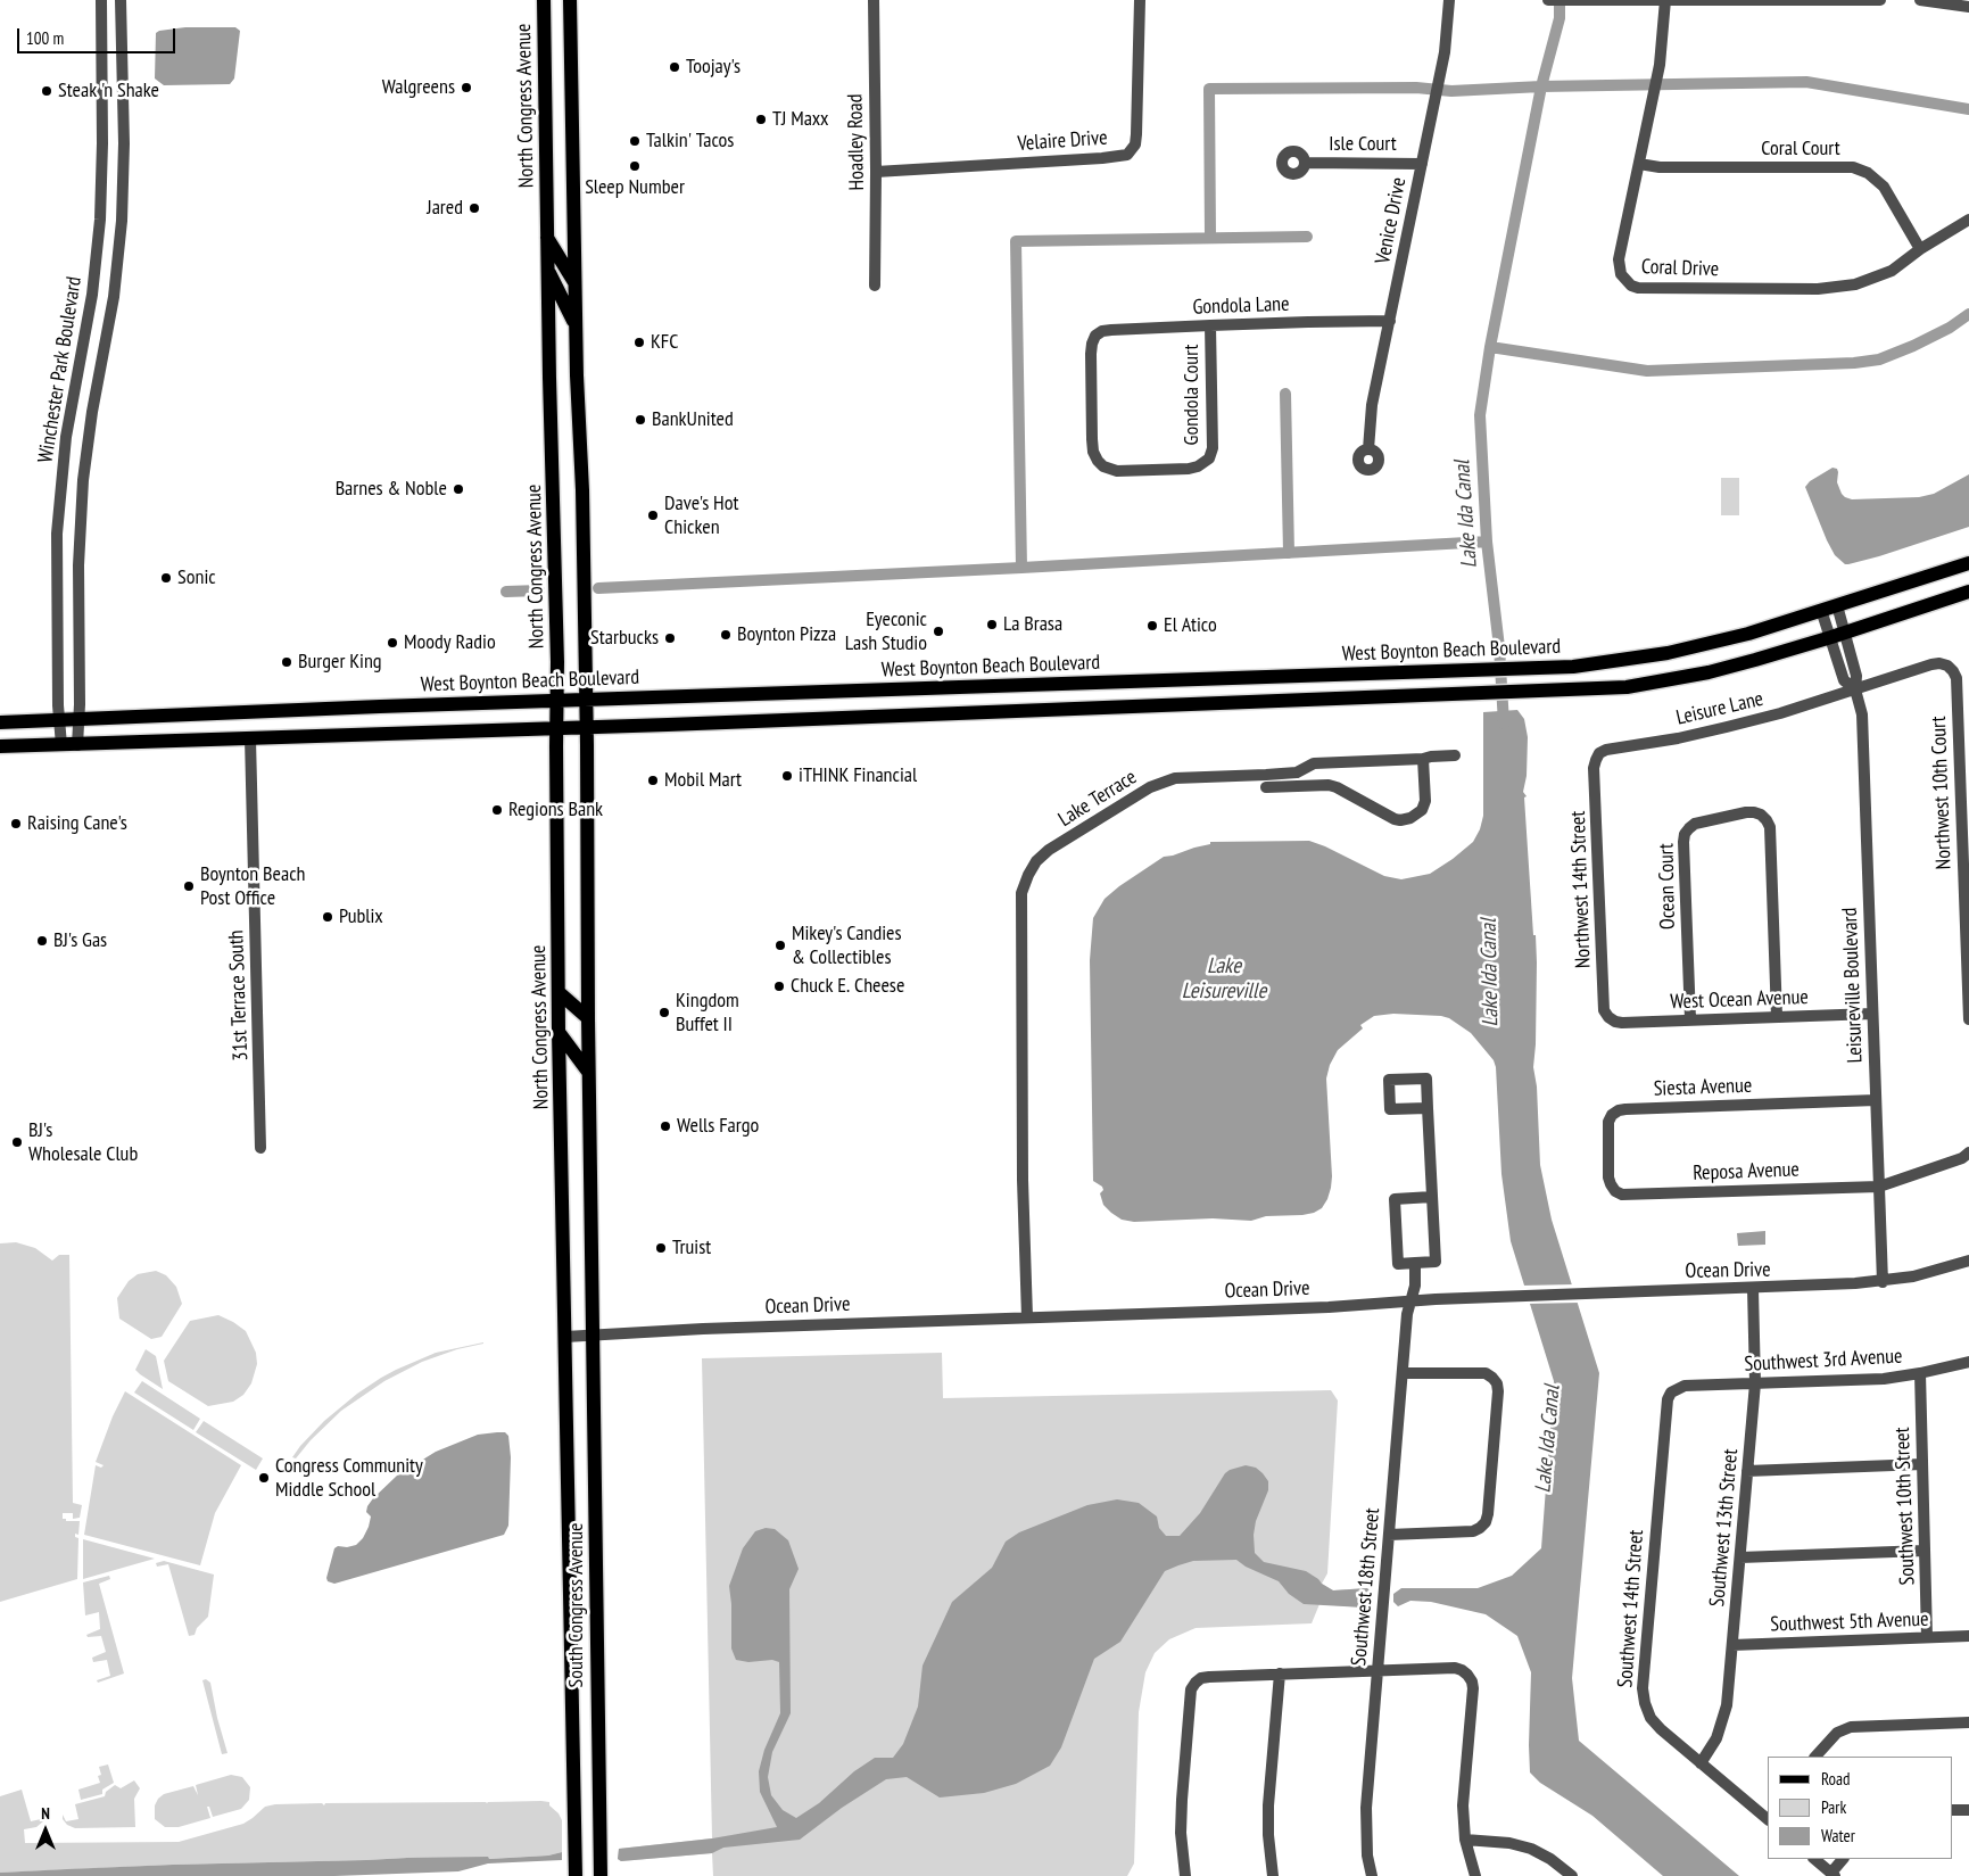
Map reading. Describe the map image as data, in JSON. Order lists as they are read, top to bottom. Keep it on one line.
{"streets":{"main road":["North Congress Avenue","West Boynton Beach Boulevard","South Congress Avenue"],"street":["Velaire Drive","Hoadley Road","Isle Court","Coral Court","Venice Drive","Coral Drive","Gondola Lane","Winchester Park Boulevard","Gondola Court","Leisure Lane","Northwest 10th Court","Lake Terrace","Ocean Court","Northwest 14th Street","Leisureville Boulevard","31st Terrace South","West Ocean Avenue","Siesta Avenue","Reposa Avenue","Ocean Drive","Southwest 3rd Avenue","Southwest 10th Street","Southwest 13th Street","Southwest 18th Street","Southwest 14th Street","Southwest 5th Avenue"]},"crossings":[["North Congress Avenue","West Boynton Beach Boulevard"],["North Congress Avenue","Ocean Drive"],["North Congress Avenue","South Congress Avenue"],["Velaire Drive","Hoadley Road"],["Isle Court","Venice Drive"],["Coral Court","Coral Drive"],["Venice Drive","Gondola Lane"],["Gondola Lane","Gondola Court"],["Winchester Park Boulevard","West Boynton Beach Boulevard"],["West Boynton Beach Boulevard","Leisureville Boulevard"],["Leisure Lane","Northwest 10th Court"],["Leisure Lane","Northwest 14th Street"],["Leisure Lane","Leisureville Boulevard"],["Northwest 10th Court","Leisureville Boulevard"],["Lake Terrace","Ocean Drive"],["Ocean Court","West Ocean Avenue"],["Northwest 14th Street","West Ocean Avenue"],["Leisureville Boulevard","West Ocean Avenue"],["Leisureville Boulevard","Siesta Avenue"],["Leisureville Boulevard","Reposa Avenue"],["Leisureville Boulevard","Ocean Drive"],["Siesta Avenue","Reposa Avenue"],["Ocean Drive","Southwest 13th Street"],["Ocean Drive","Southwest 18th Street"],["Ocean Drive","South Congress Avenue"],["Southwest 3rd Avenue","Southwest 10th Street"],["Southwest 3rd Avenue","Southwest 13th Street"],["Southwest 3rd Avenue","Southwest 14th Street"],["Southwest 10th Street","Southwest 5th Avenue"],["Southwest 13th Street","Southwest 14th Street"],["Southwest 13th Street","Southwest 5th Avenue"]],"water":["Lake Ida Canal","Lake Leisureville"],"places":["Toojay's","Walgreens","Steak 'n Shake","TJ Maxx","Talkin' Tacos","Sleep Number","Jared","KFC","BankUnited","Barnes & Noble","Dave's Hot Chicken","Sonic","La Brasa","El Atico","Eyeconic Lash Studio","Boynton Pizza","Starbucks","Moody Radio","Burger King","iTHINK Financial","Mobil Mart","Regions Bank","Raising Cane's","Boynton Beach Post Office","Publix","BJ's Gas","Mikey's Candies & Collectibles","Chuck E. Cheese","Kingdom Buffet II","Wells Fargo","BJ's Wholesale Club","Truist","Congress Community Middle School"],"legend":["Road","Park","Water"],"scale_bar":"100 m","north":"top"}
